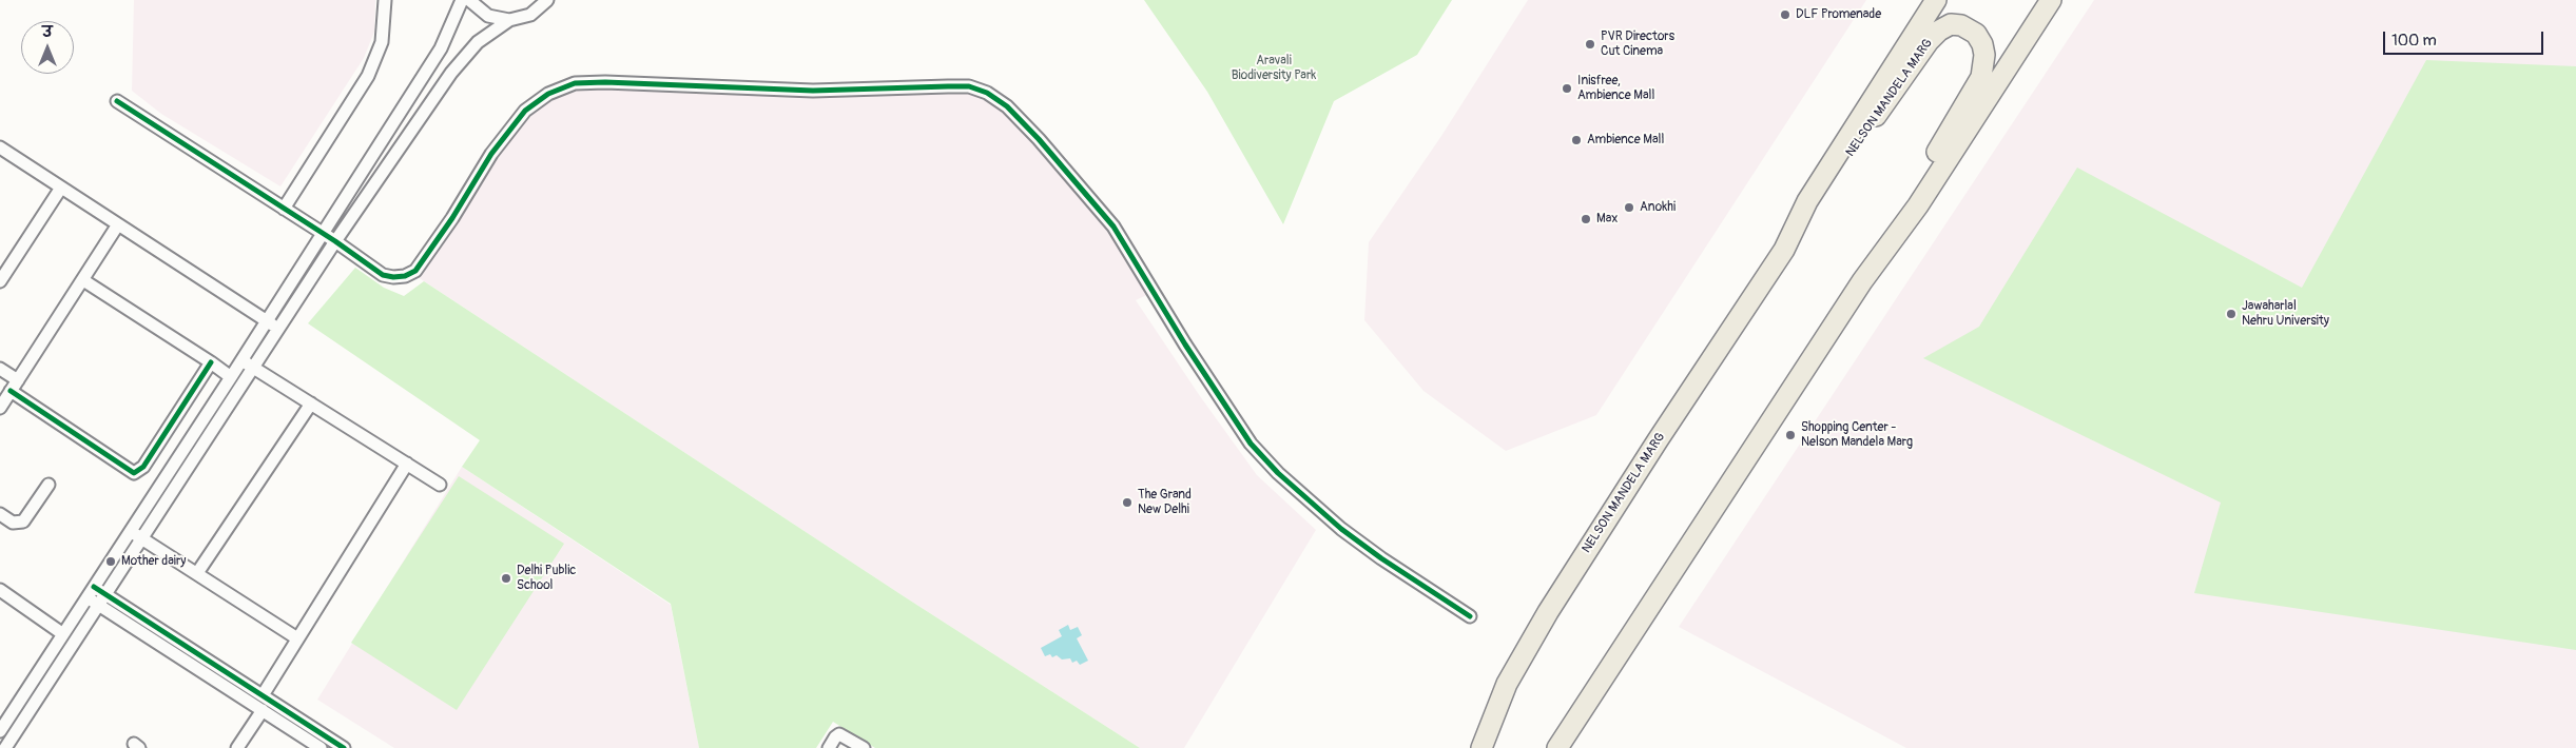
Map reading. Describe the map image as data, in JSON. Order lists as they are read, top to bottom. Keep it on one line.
{"streets":{"main road":["NELSON MANDELA MARG"]},"parks":["Aravali Biodiversity Park"],"places":["DLF Promenade","PVR Directors Cut Cinema","Inisfree, Ambience Mall","Ambience Mall","Anokhi","Max","Jawaharlal Nehru University","Shopping Center - Nelson Mandela Marg","The Grand New Delhi","Mother dairy","Delhi Public School"],"scale_bar":"100 m","north":"top"}
